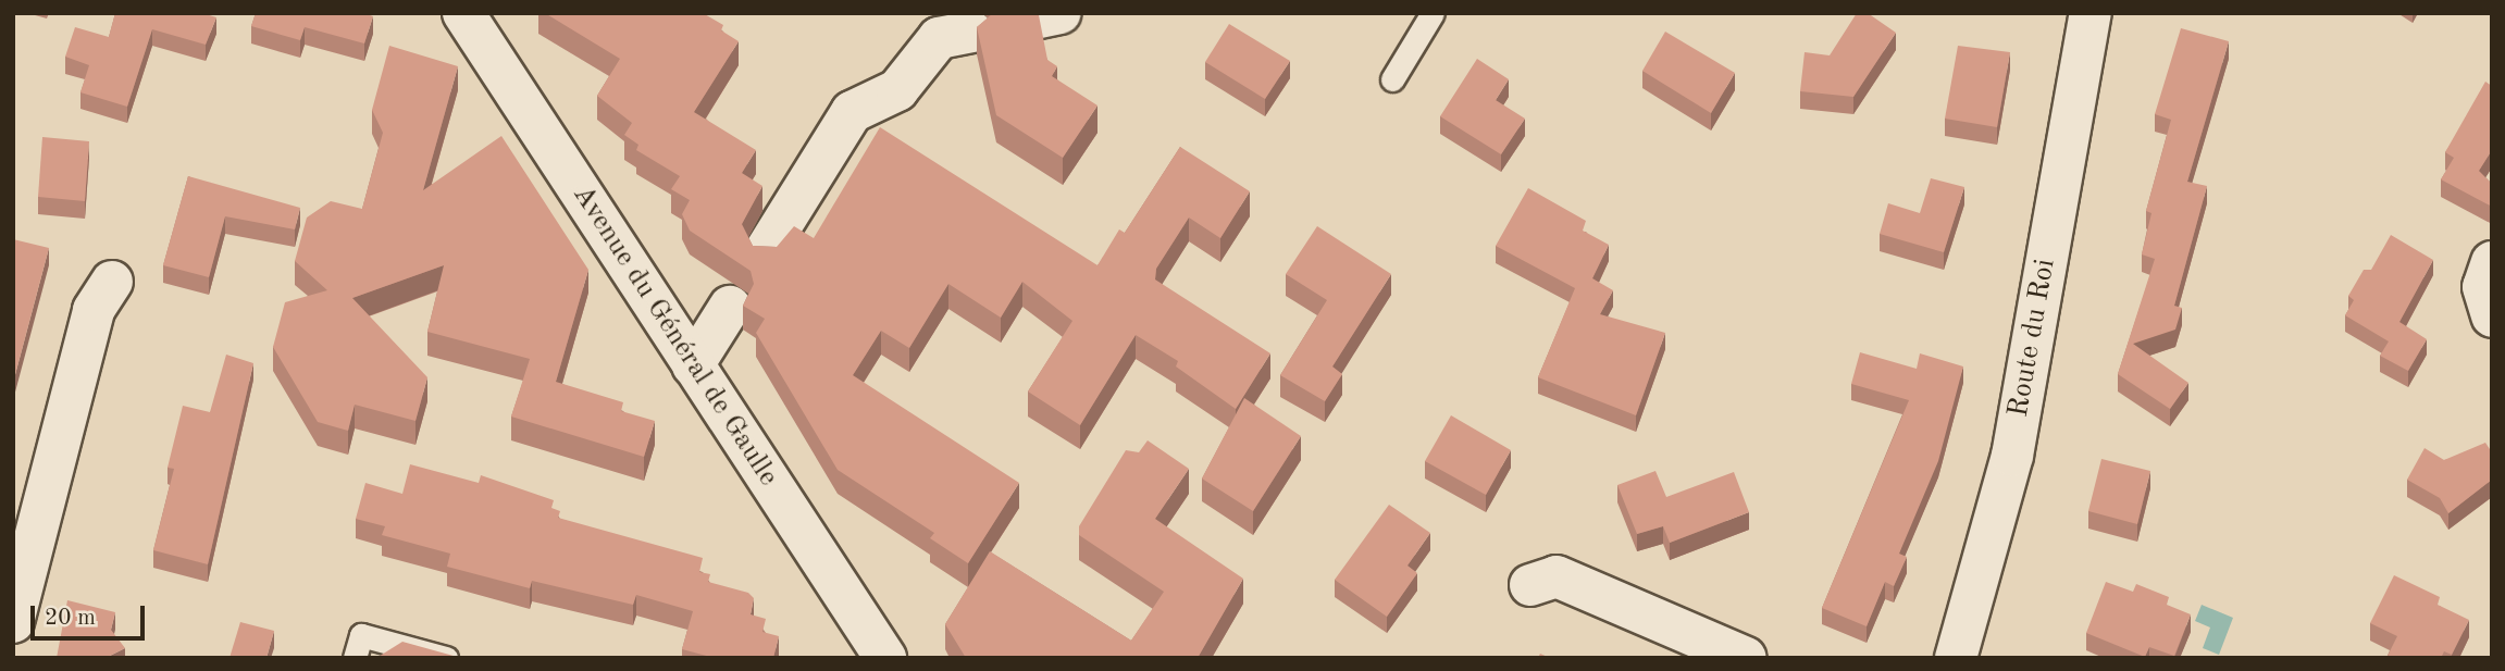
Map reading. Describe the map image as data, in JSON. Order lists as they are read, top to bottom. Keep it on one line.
{"streets":{"street":["Avenue du Général de Gaulle","Route du Roi"]},"scale_bar":"20 m"}
